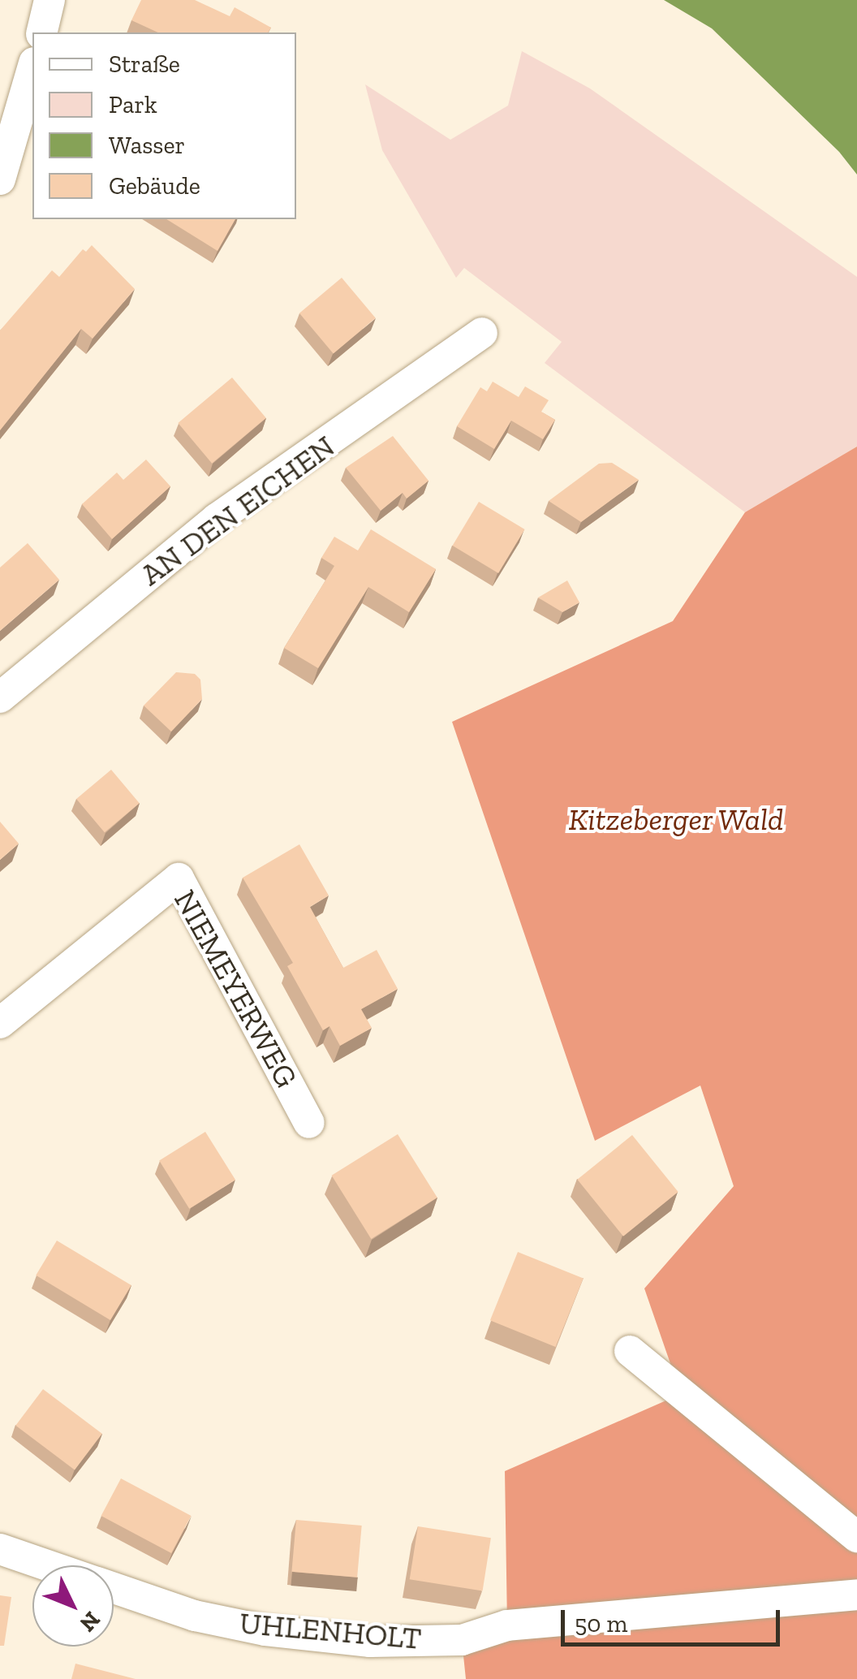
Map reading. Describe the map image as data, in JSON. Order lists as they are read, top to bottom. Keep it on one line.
{"streets":{"street":["AN DEN EICHEN","NIEMEYERWEG","UHLENHOLT"]},"parks":["Kitzeberger Wald"],"legend":["Straße","Park","Wasser","Gebäude"],"scale_bar":"50 m","north":"bottom right"}
